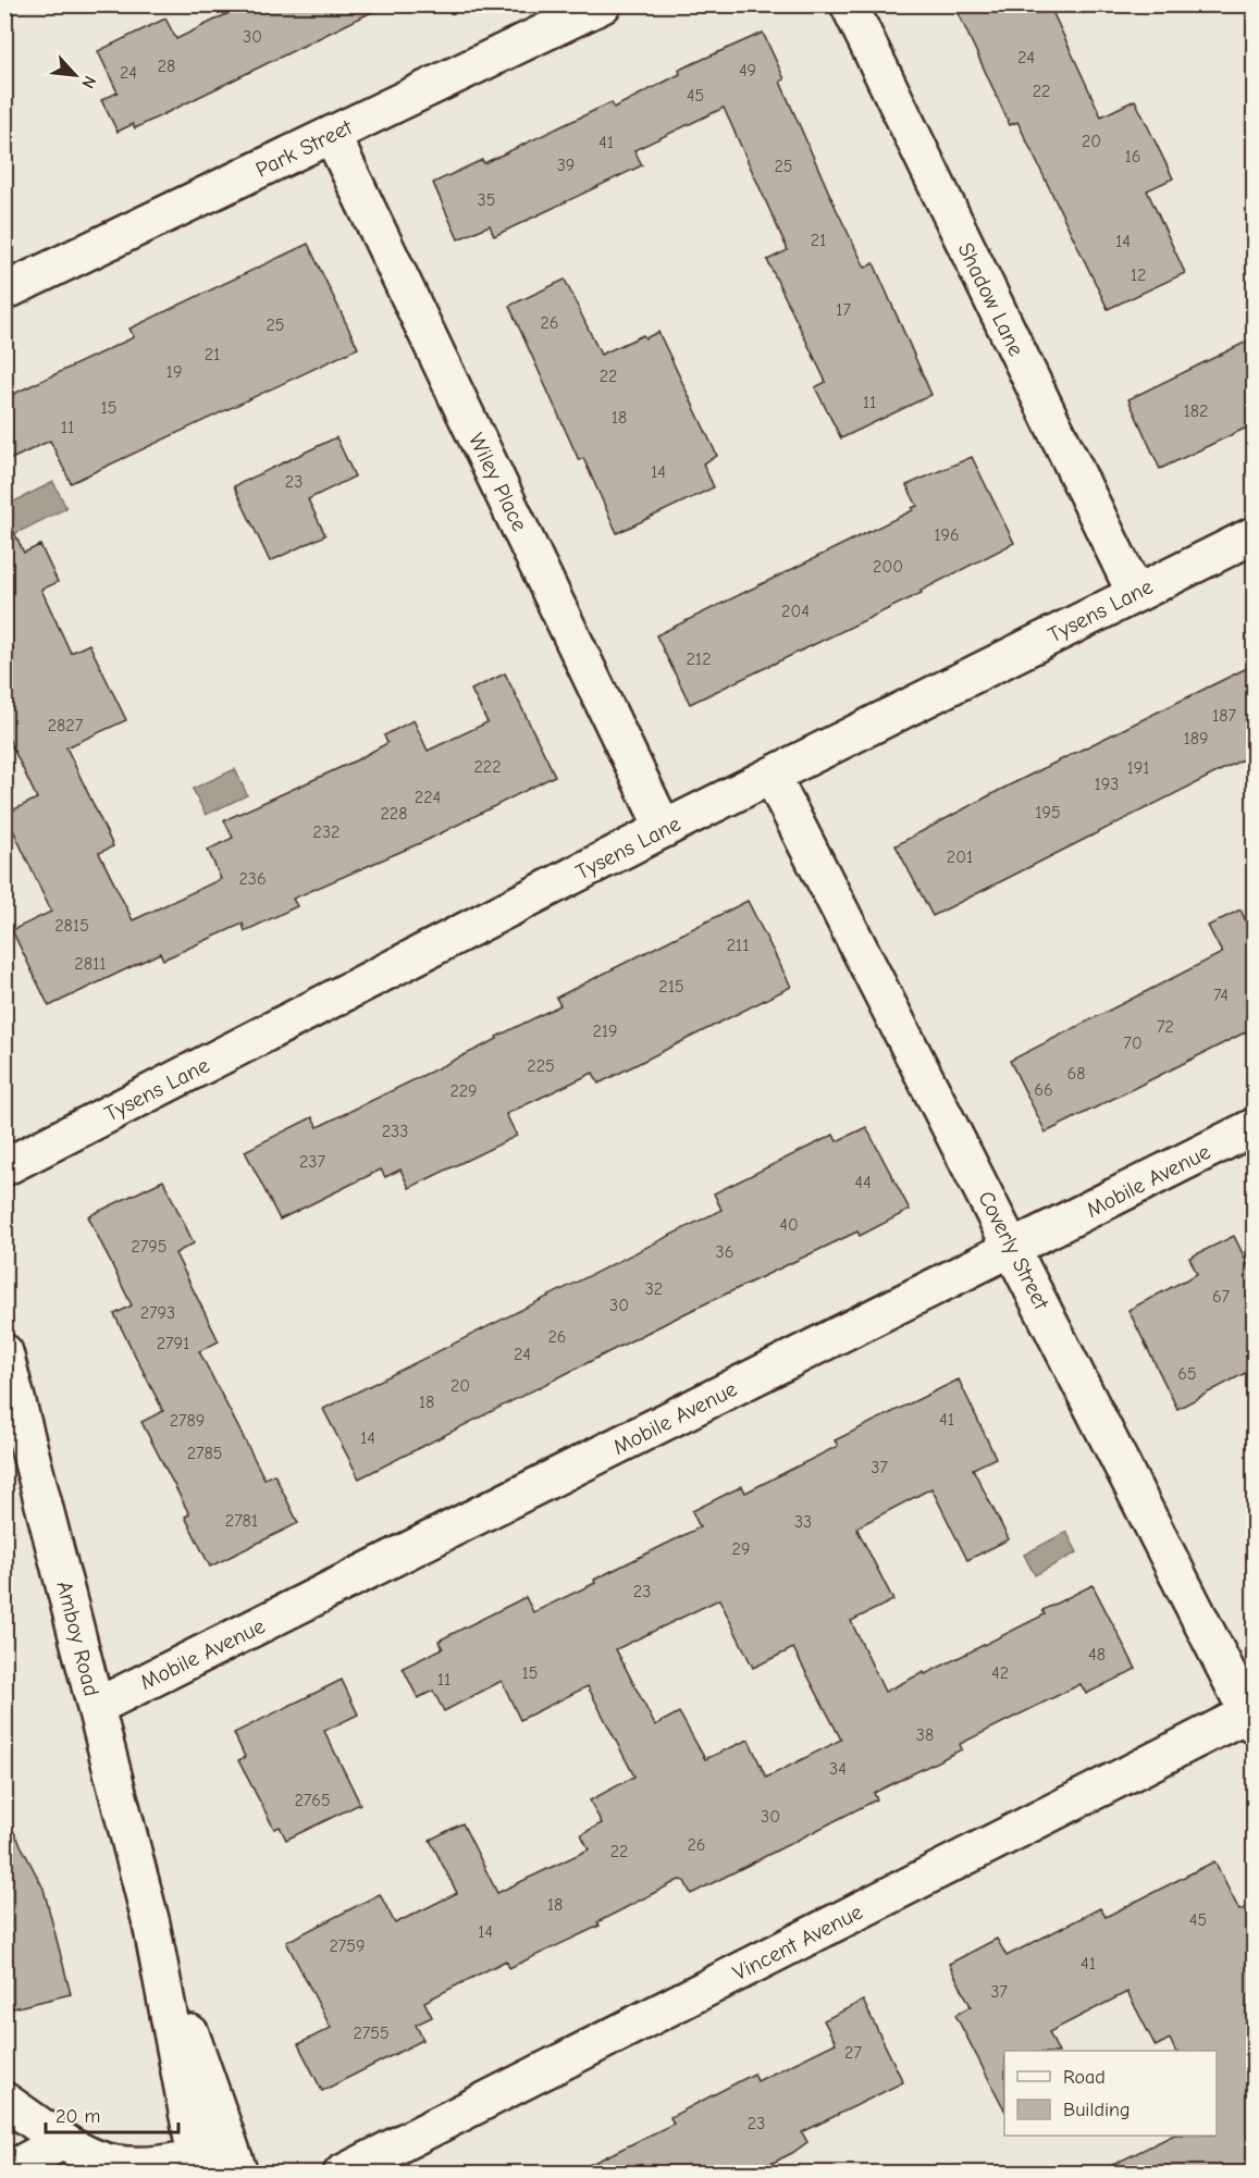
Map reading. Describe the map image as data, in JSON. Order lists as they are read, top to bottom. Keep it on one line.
{"streets":{"street":["Park Street","Shadow Lane","Wiley Place","Tysens Lane","Mobile Avenue","Coverly Street","Amboy Road","Vincent Avenue"]},"crossings":[["Park Street","Wiley Place"],["Shadow Lane","Tysens Lane"],["Wiley Place","Tysens Lane"],["Tysens Lane","Coverly Street"],["Mobile Avenue","Coverly Street"],["Mobile Avenue","Amboy Road"],["Coverly Street","Vincent Avenue"]],"house_numbers":["30","24","28","49","24","22","45","20","41","16","39","25","35","21","14","12","17","26","25","21","19","22","11","15","182","18","11","14","23","196","200","204","212","187","2827","189","222","191","193","224","195","228","232","201","236","2815","211","2811","215","74","72","219","70","225","68","66","229","233","237","44","40","2795","36","32","67","30","2793","26","2791","24","65","20","18","41","2789","14","2785","37","2781","33","29","23","48","15","42","11","38","34","2765","30","26","22","18","45","14","2759","41","37","2755","27","23"],"legend":["Road","Building"],"scale_bar":"20 m","north":"bottom right"}
